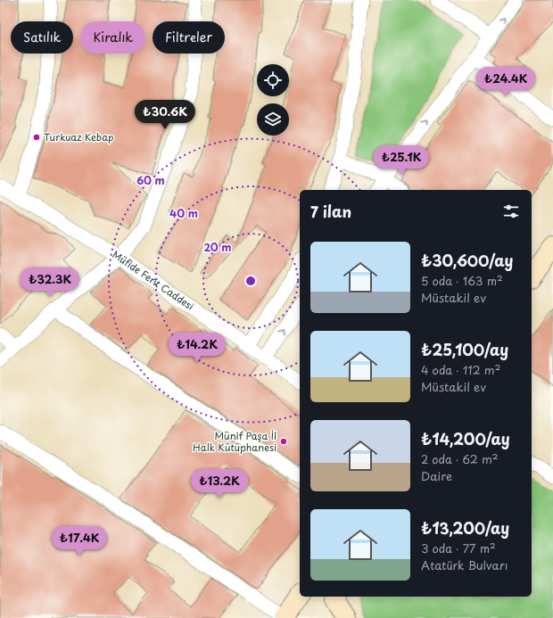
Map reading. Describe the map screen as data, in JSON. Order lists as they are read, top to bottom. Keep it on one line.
{"streets":{"street":["Müfide Ferit Caddesi"]},"places":["Turkuaz Kebap","Münif Paşa İl Halk Kütüphanesi"],"page":{"chip":["Satılık","Kiralık","Filtreler"],"price":["₺24.4K","₺30.6K","₺25.1K","₺32.3K","₺14.2K","₺13.2K","₺17.4K"],"heading":"7 ilan","list":[{"name":"₺30,600/ay","note":"5 oda · 163 m² · Müstakil ev"},{"name":"₺25,100/ay","note":"4 oda · 112 m² · Müstakil ev"},{"name":"₺14,200/ay","note":"2 oda · 62 m² · Daire"},{"name":"₺13,200/ay","note":"3 oda · 77 m² · Atatürk Bulvarı"}]},"rings":["60 m","40 m","20 m"]}
